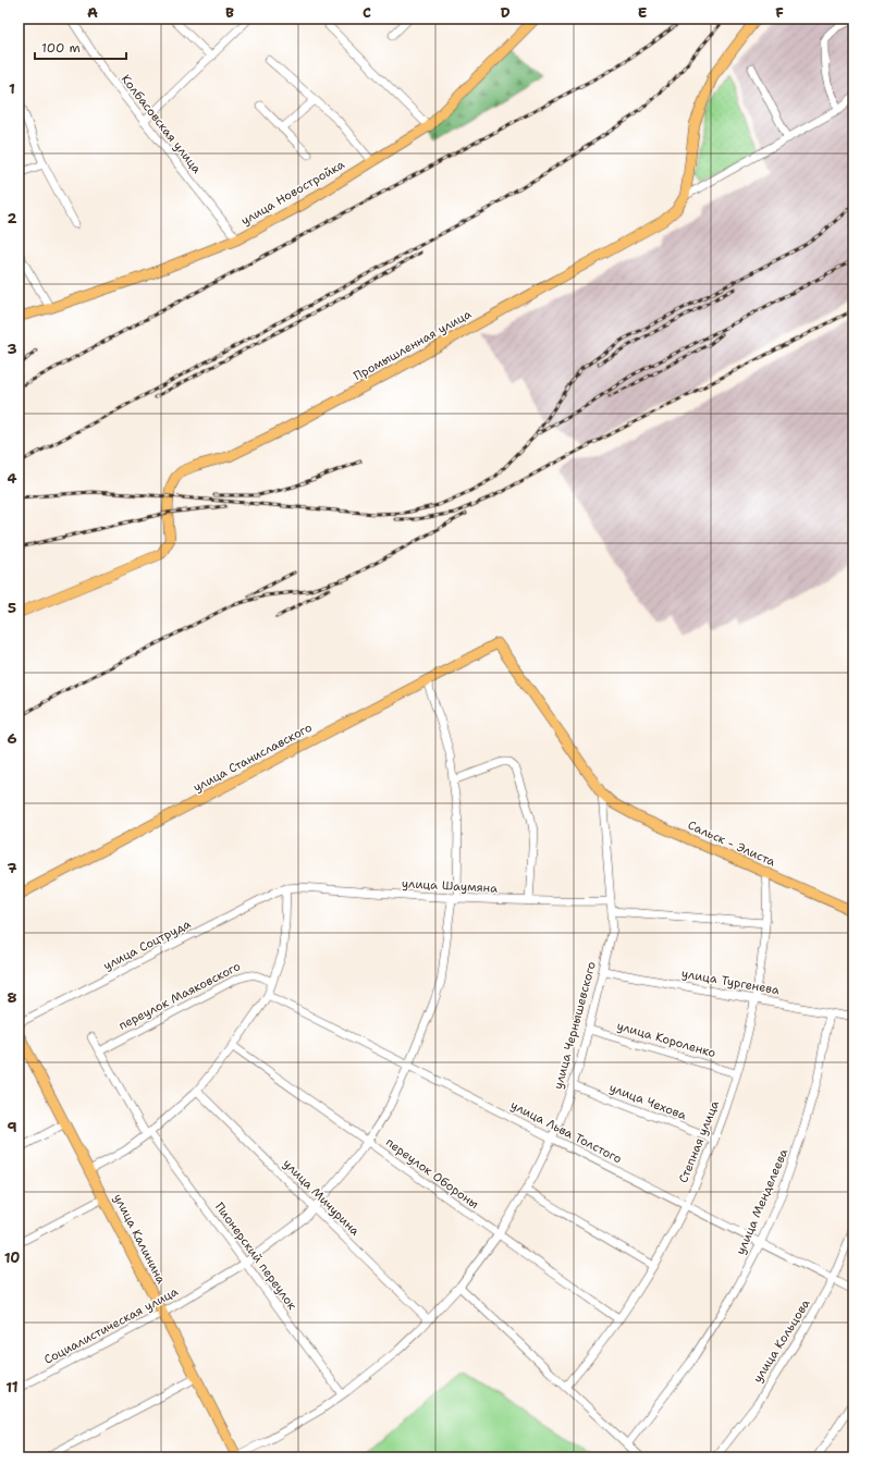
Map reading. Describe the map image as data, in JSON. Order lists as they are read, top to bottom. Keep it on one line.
{"streets":{"main road":["улица Новостройка","Промышленная улица","улица Станиславского","Сальск - Элиста","улица Калинина"],"street":["Колбасовская улица","улица Шаумяна","улица Соцтруда","улица Тургенева","переулок Маяковского","улица Чернышевского","улица Короленко","улица Чехова","улица Льва Толстого","Степная улица","переулок Обороны","улица Мичурина","улица Менделеева","Пионерский переулок","Социалистическая улица","улица Кольцова"]},"crossings":[["Колбасовская улица","улица Новостройка"],["улица Станиславского","Сальск - Элиста"],["улица Станиславского","улица Чернышевского"],["улица Станиславского","Социалистическая улица"],["Сальск - Элиста","улица Чернышевского"],["Сальск - Элиста","Степная улица"],["улица Шаумяна","улица Соцтруда"],["улица Шаумяна","улица Чернышевского"],["улица Шаумяна","Социалистическая улица"],["улица Тургенева","улица Чернышевского"],["улица Тургенева","Степная улица"],["улица Тургенева","улица Менделеева"],["улица Чернышевского","улица Короленко"],["улица Чернышевского","улица Чехова"],["улица Чернышевского","улица Льва Толстого"],["улица Чернышевского","переулок Обороны"],["улица Чернышевского","улица Мичурина"],["улица Чернышевского","улица Калинина"],["улица Чернышевского","Пионерский переулок"],["улица Короленко","Степная улица"],["улица Чехова","Степная улица"],["улица Льва Толстого","Степная улица"],["улица Льва Толстого","улица Менделеева"],["улица Льва Толстого","Социалистическая улица"],["улица Льва Толстого","улица Кольцова"],["Степная улица","переулок Обороны"],["переулок Обороны","Социалистическая улица"],["улица Мичурина","Социалистическая улица"],["улица Калинина","Социалистическая улица"],["Пионерский переулок","Социалистическая улица"]],"scale_bar":"100 m","grid":{"columns":["A","B","C","D","E","F"],"rows":["1","2","3","4","5","6","7","8","9","10","11"]}}
